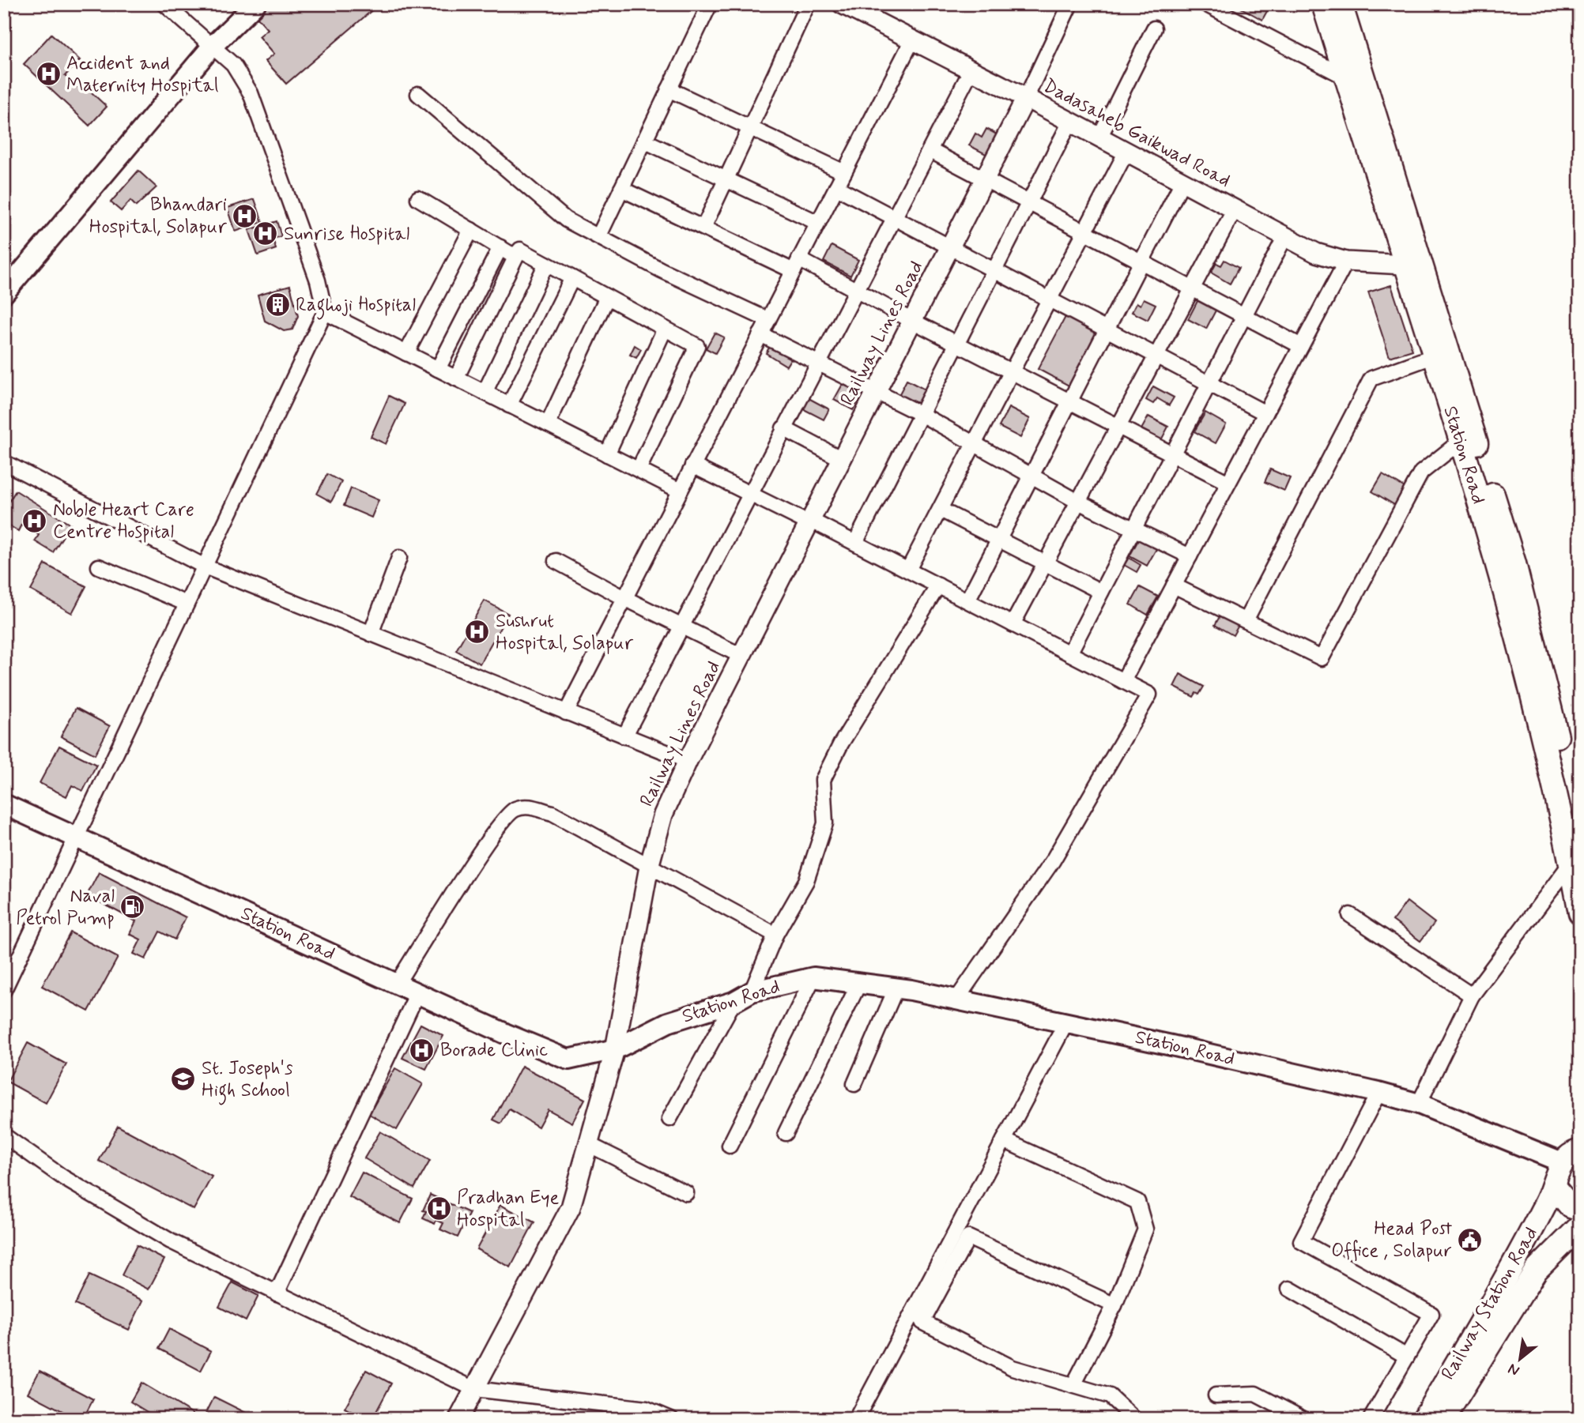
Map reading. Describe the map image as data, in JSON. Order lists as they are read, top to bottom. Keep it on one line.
{"streets":{"main road":["Station Road","Railway Station Road"],"street":["Dadasaheb Gaikwad Road","Railway Lines Road"]},"crossings":[["Dadasaheb Gaikwad Road","Railway Lines Road"],["Dadasaheb Gaikwad Road","Station Road"],["Railway Lines Road","Station Road"],["Station Road","Railway Station Road"]],"places":{"hospital":["Accident and Maternity Hospital","Bhandari Hospital, Solapur","Sunrise Hospital","Noble Heart Care Centre Hospital","Sushrut Hospital, Solapur","Borade Clinic","Pradhan Eye Hospital"],"building":["Raghoji Hospital"],"fuel station":["Naval Petrol Pump"],"school or university":["St. Joseph's High School"],"public building":["Head Post Office , Solapur"]},"north":"bottom left"}
